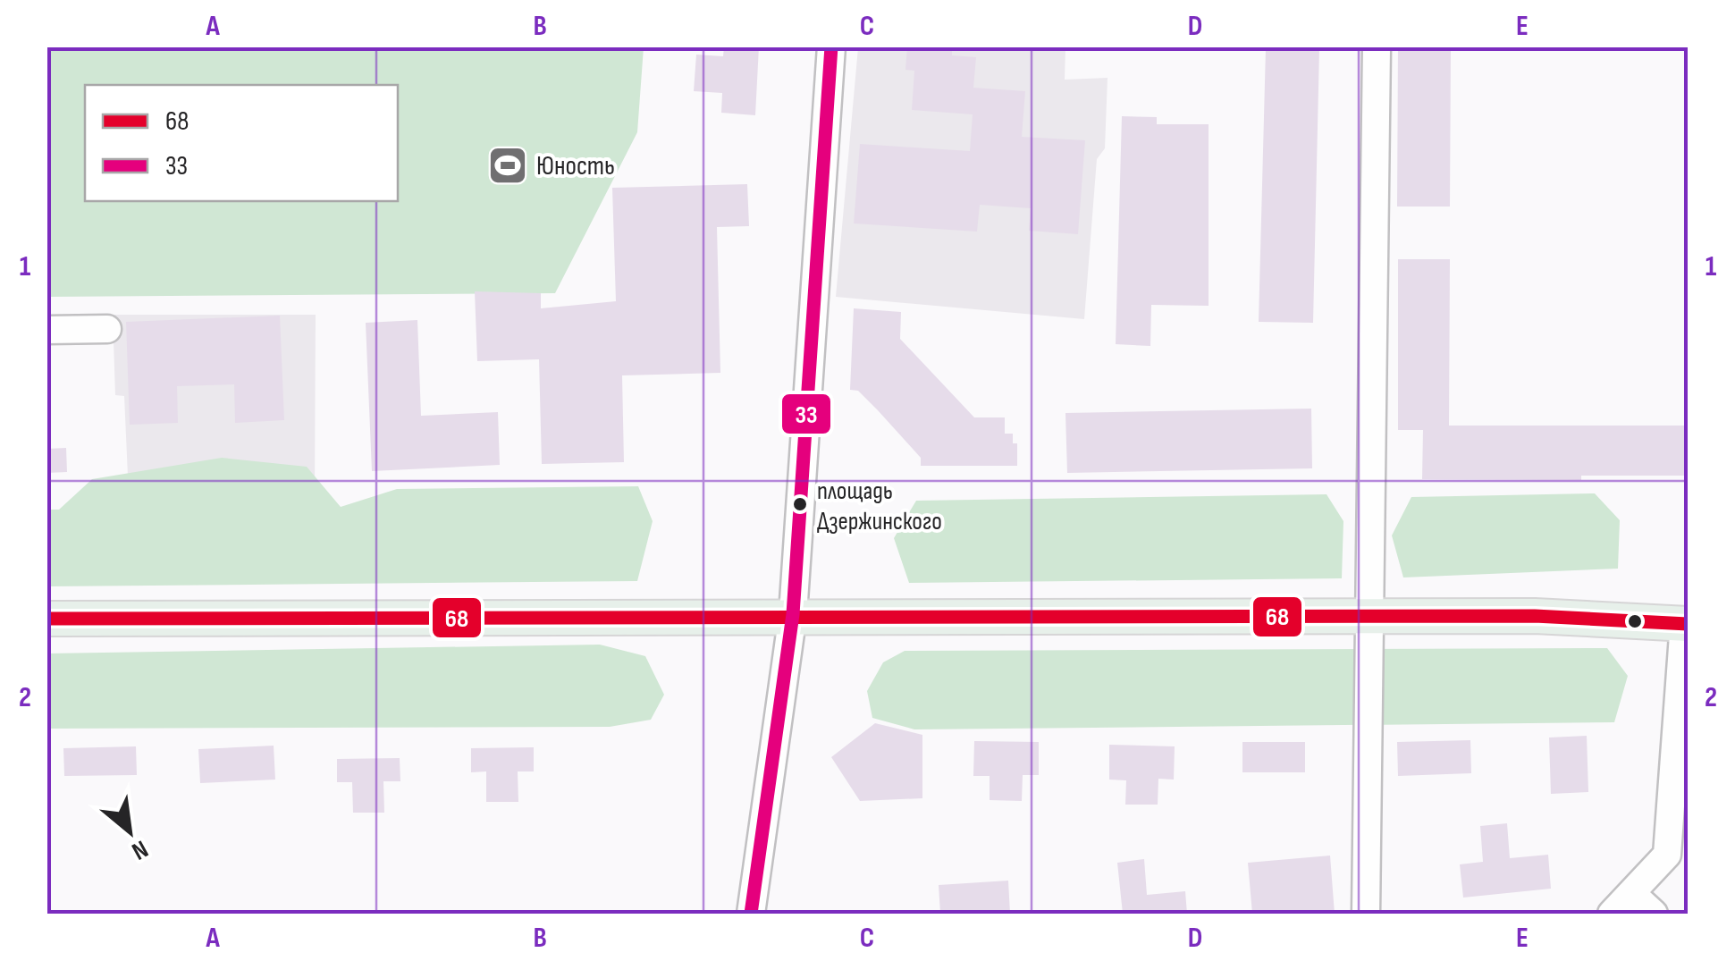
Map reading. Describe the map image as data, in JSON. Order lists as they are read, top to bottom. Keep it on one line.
{"places":{"sports":["Юность"],"other":["площадь Дзержинского"]},"lines":["transit line 33","transit line 68"],"legend":["68","33"],"north":"bottom right","grid":{"columns":["A","B","C","D","E"],"rows":["1","2"]}}
